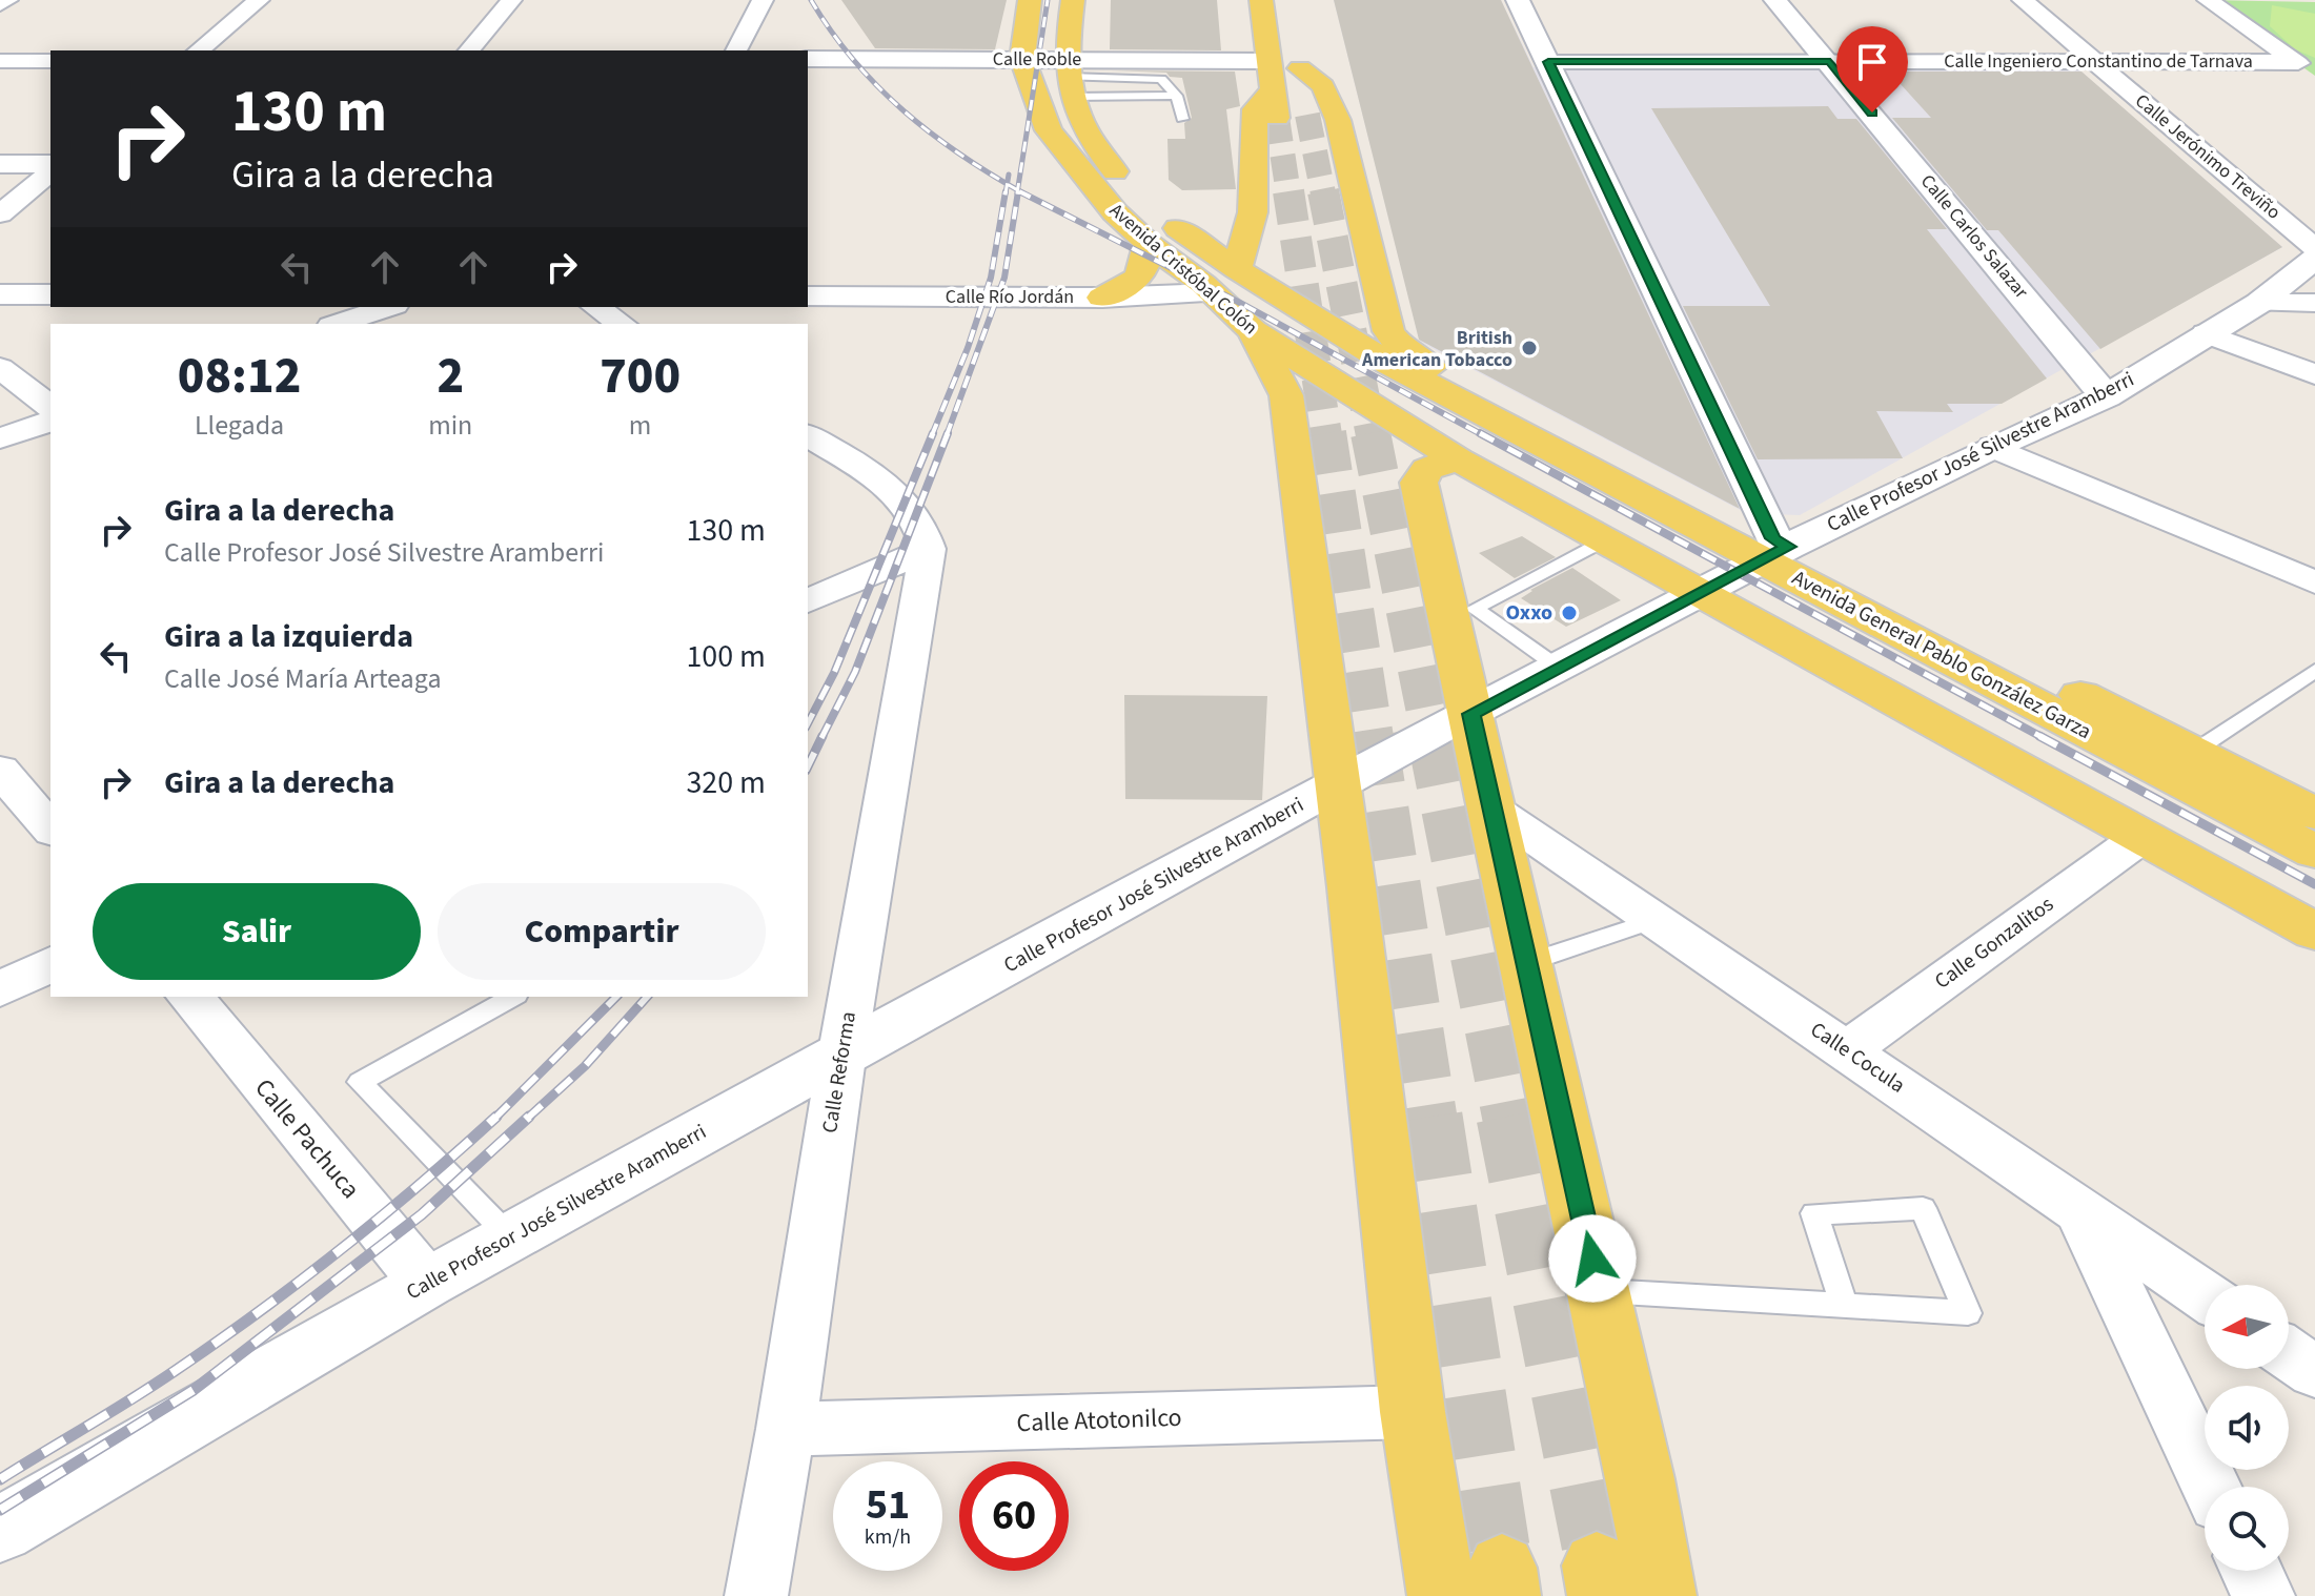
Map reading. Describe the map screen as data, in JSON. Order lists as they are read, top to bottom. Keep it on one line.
{"streets":{"main road":["Avenida Cristóbal Colón","Avenida General Pablo González Garza"],"street":["Calle Roble","Calle Ingeniero Constantino de Tarnava","Calle Jerónimo Treviño","Calle Carlos Salazar","Calle Río Jordán","Calle Profesor José Silvestre Aramberri","Calle Gonzalitos","Calle Cocula","Calle Reforma","Calle Pachuca","Calle Atotonilco"]},"crossings":[["Calle Roble","Avenida Cristóbal Colón"],["Calle Ingeniero Constantino de Tarnava","Calle Jerónimo Treviño"],["Calle Ingeniero Constantino de Tarnava","Calle Carlos Salazar"],["Calle Jerónimo Treviño","Calle Profesor José Silvestre Aramberri"],["Calle Carlos Salazar","Calle Profesor José Silvestre Aramberri"],["Avenida Cristóbal Colón","Calle Río Jordán"],["Avenida Cristóbal Colón","Avenida General Pablo González Garza"],["Calle Profesor José Silvestre Aramberri","Avenida General Pablo González Garza"],["Calle Profesor José Silvestre Aramberri","Calle Reforma"],["Calle Profesor José Silvestre Aramberri","Calle Pachuca"],["Calle Gonzalitos","Calle Cocula"],["Calle Reforma","Calle Atotonilco"]],"places":["British American Tobacco","Oxxo"],"north":"left","page":{"turn":["130 m","Gira a la derecha"],"eta":["08:12","Llegada","2","min","700","m"],"list":[{"name":"Gira a la derecha","note":"Calle Profesor José Silvestre Aramberri","value":"130 m"},{"name":"Gira a la izquierda","note":"Calle José María Arteaga","value":"100 m"},{"name":"Gira a la derecha","value":"320 m"}],"buttons":["Salir","Compartir"],"speed":"51 km/h","limit":"60"}}
